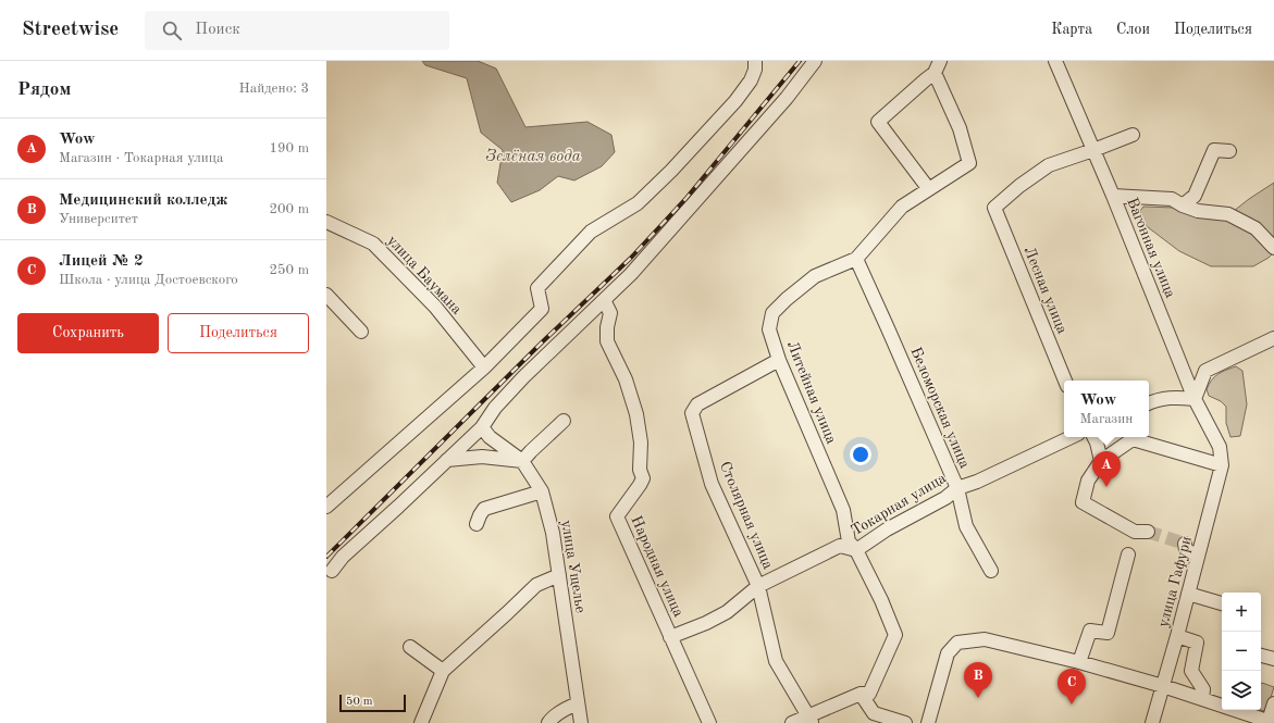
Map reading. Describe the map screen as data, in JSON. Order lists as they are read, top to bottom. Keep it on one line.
{"streets":{"street":["Вагонная улица","улица Баумана","Лесная улица","Литейная улица","Беломорская улица","Токарная улица","Столярная улица","улица Ущелье","Народная улица","улица Гафури"]},"crossings":[["Вагонная улица","Лесная улица"],["Вагонная улица","улица Гафури"],["Литейная улица","Беломорская улица"],["Литейная улица","Токарная улица"],["Литейная улица","Столярная улица"],["Беломорская улица","Токарная улица"],["Токарная улица","Столярная улица"],["Токарная улица","Народная улица"]],"water":["Зелёная вода"],"scale_bar":"50 m","page":{"header":"Streetwise","search":"Поиск","nav":["Карта","Слои","Поделиться"],"heading":["Рядом","Найдено: 3"],"list":[{"mark":"A","name":"Wow","note":"Магазин · Токарная улица","value":"190 m"},{"mark":"B","name":"Медицинский колледж","note":"Университет","value":"200 m"},{"mark":"C","name":"Лицей № 2","note":"Школа · улица Достоевского","value":"250 m"}],"buttons":["Сохранить","Поделиться"],"popup":["Wow","Магазин"],"pins":["A","B","C"],"map_buttons":["+","−"],"scale":"50 m"}}
